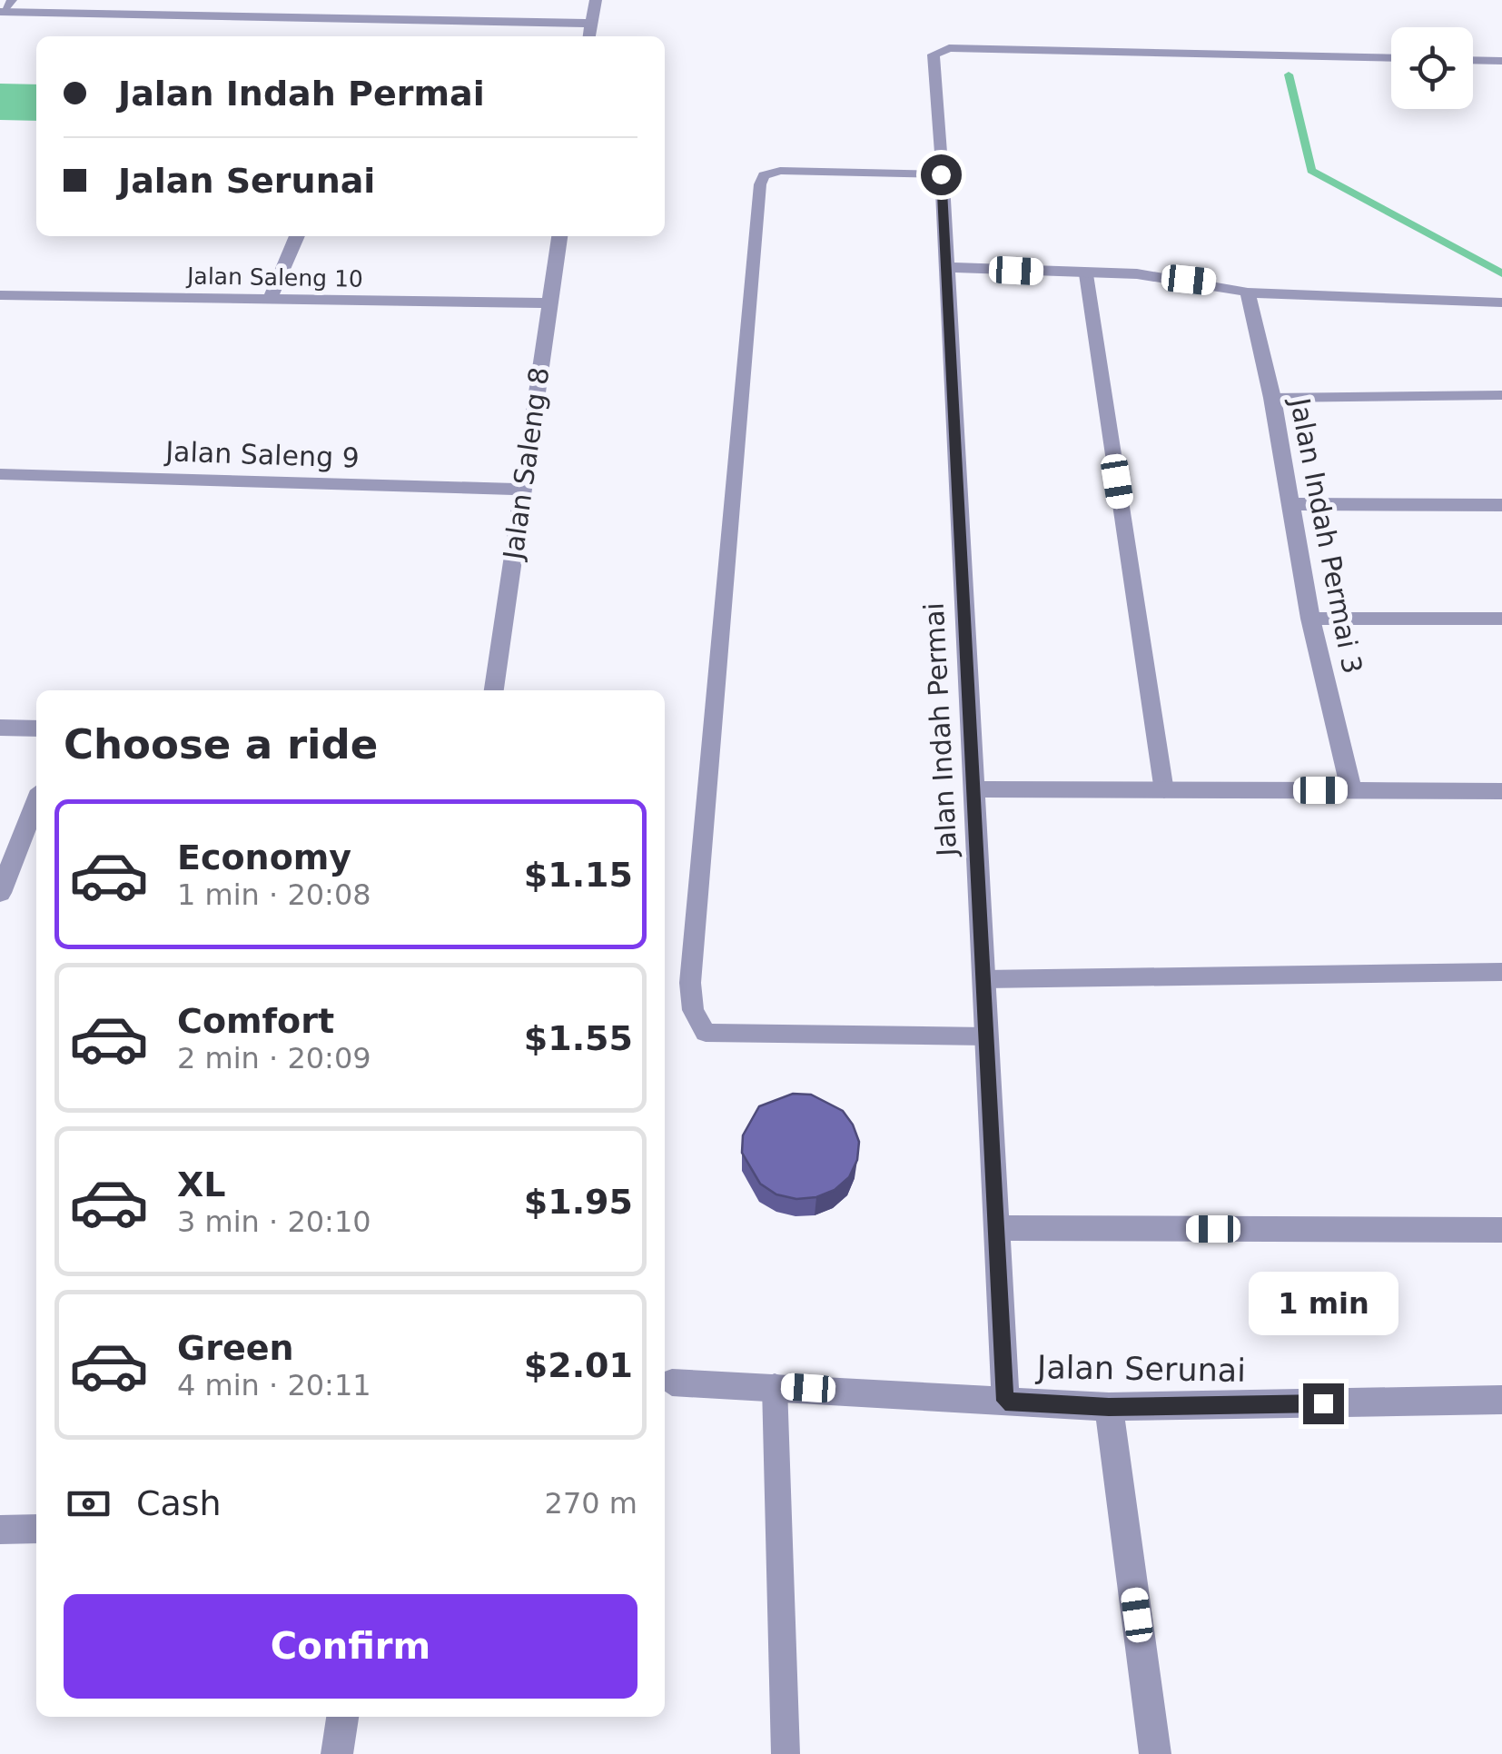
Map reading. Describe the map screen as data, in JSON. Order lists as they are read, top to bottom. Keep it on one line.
{"streets":{"street":["Jalan Saleng 10","Jalan Saleng 9","Jalan Saleng 8","Jalan Indah Permai 3","Jalan Indah Permai","Jalan Serunai"]},"crossings":[["Jalan Saleng 10","Jalan Saleng 8"],["Jalan Saleng 9","Jalan Saleng 8"],["Jalan Indah Permai","Jalan Serunai"]],"page":{"banner":["Jalan Indah Permai","Jalan Serunai"],"heading":"Choose a ride","list":[{"name":"Economy","note":"1 min · 20:08","value":"$1.15"},{"name":"Comfort","note":"2 min · 20:09","value":"$1.55"},{"name":"XL","note":"3 min · 20:10","value":"$1.95"},{"name":"Green","note":"4 min · 20:11","value":"$2.01"}],"bubble":"1 min","pay":["Cash","270 m"],"buttons":"Confirm"}}
